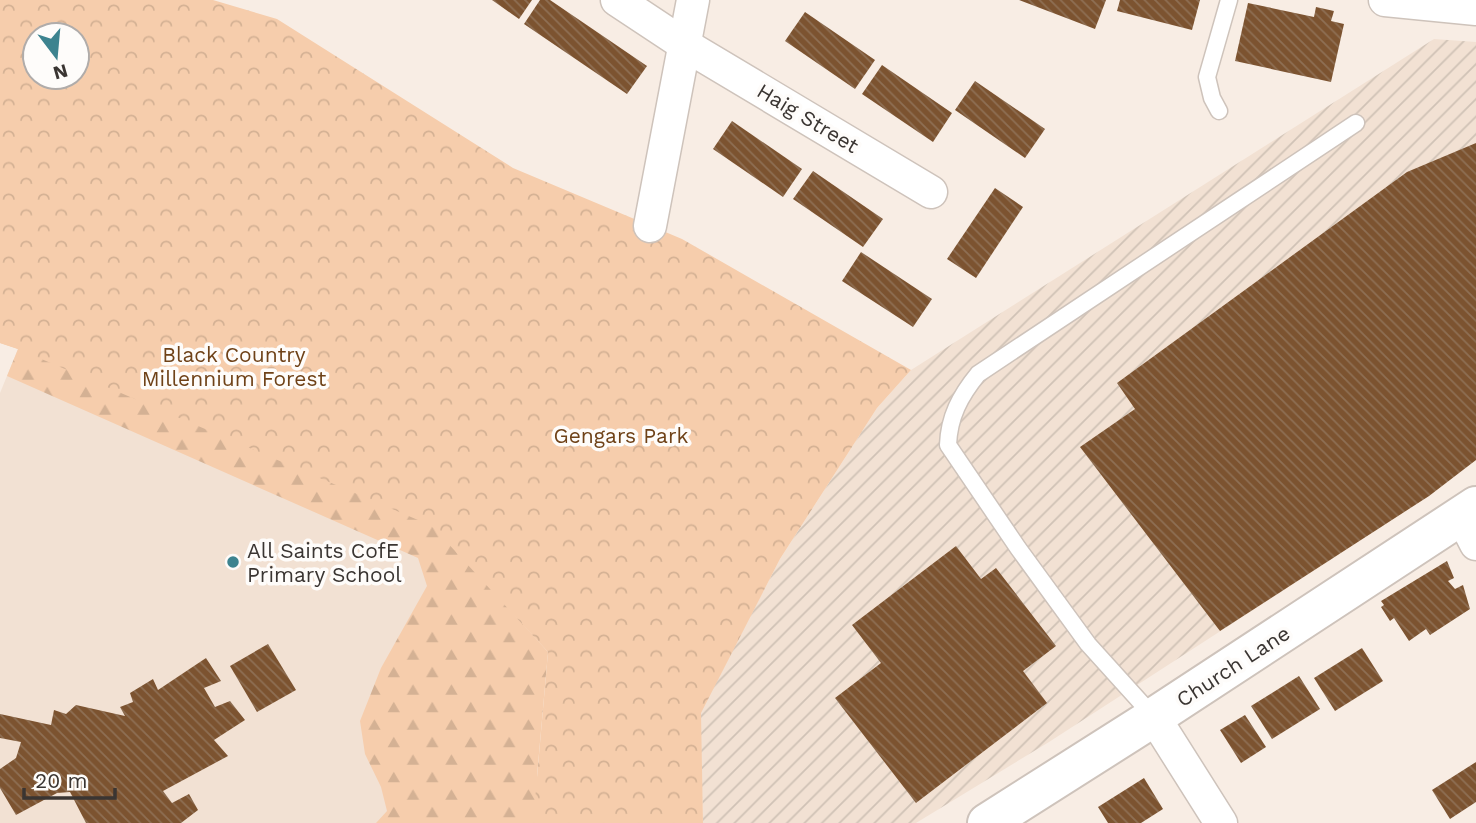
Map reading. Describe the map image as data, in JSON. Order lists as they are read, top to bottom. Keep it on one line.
{"streets":{"main road":["Church Lane"],"street":["Haig Street"]},"parks":["Black Country Millennium Forest","Gengars Park"],"places":["All Saints CofE Primary School"],"scale_bar":"20 m","north":"bottom"}
